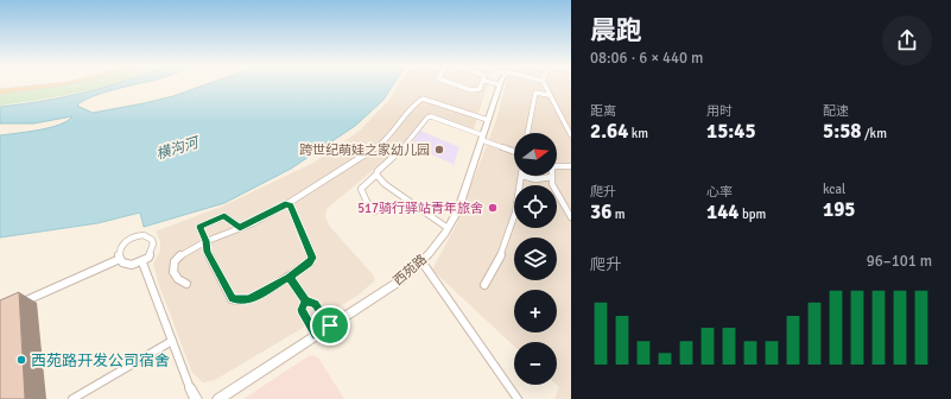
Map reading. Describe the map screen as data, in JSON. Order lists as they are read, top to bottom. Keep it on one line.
{"streets":{"main road":["西苑路"]},"water":["横沟河"],"places":["跨世纪萌娃之家幼儿园","517骑行驿站青年旅舍","西苑路开发公司宿舍"],"north":"right","page":{"heading":["晨跑","08:06 · 6 × 440 m"],"stats":[["距离","2.64 km"],["用时","15:45"],["配速","5:58 /km"],["爬升","36 m"],["心率","144 bpm"],["kcal","195"]],"map_buttons":["+","−"],"chart":["爬升","96–101 m"]}}
